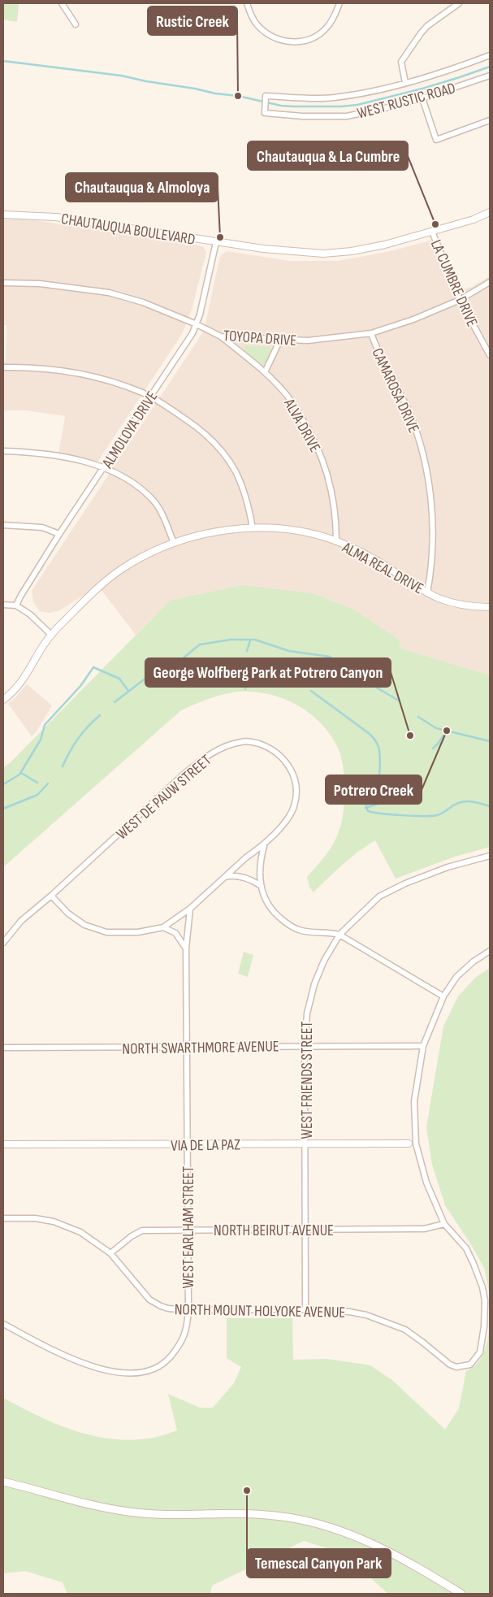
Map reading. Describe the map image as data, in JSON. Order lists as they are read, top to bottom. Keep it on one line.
{"streets":{"street":["WEST RUSTIC ROAD","CHAUTAUQUA BOULEVARD","LA CUMBRE DRIVE","TOYOPA DRIVE","CAMAROSA DRIVE","ALVA DRIVE","ALMOLOYA DRIVE","ALMA REAL DRIVE","WEST DE PAUW STREET","NORTH SWARTHMORE AVENUE","WEST FRIENDS STREET","VIA DE LA PAZ","WEST EARLHAM STREET","NORTH BEIRUT AVENUE","NORTH MOUNT HOLYOKE AVENUE"]},"crossings":[["CHAUTAUQUA BOULEVARD","LA CUMBRE DRIVE"],["CHAUTAUQUA BOULEVARD","ALMOLOYA DRIVE"],["LA CUMBRE DRIVE","TOYOPA DRIVE"],["TOYOPA DRIVE","CAMAROSA DRIVE"],["TOYOPA DRIVE","ALVA DRIVE"],["TOYOPA DRIVE","ALMOLOYA DRIVE"],["CAMAROSA DRIVE","ALMA REAL DRIVE"],["ALVA DRIVE","ALMA REAL DRIVE"],["NORTH SWARTHMORE AVENUE","WEST FRIENDS STREET"],["NORTH SWARTHMORE AVENUE","WEST EARLHAM STREET"],["WEST FRIENDS STREET","VIA DE LA PAZ"],["WEST FRIENDS STREET","NORTH BEIRUT AVENUE"],["WEST FRIENDS STREET","NORTH MOUNT HOLYOKE AVENUE"],["VIA DE LA PAZ","WEST EARLHAM STREET"],["WEST EARLHAM STREET","NORTH BEIRUT AVENUE"],["WEST EARLHAM STREET","NORTH MOUNT HOLYOKE AVENUE"],["NORTH BEIRUT AVENUE","NORTH MOUNT HOLYOKE AVENUE"]],"places":["Rustic Creek","Chautauqua & La Cumbre","Chautauqua & Almoloya","Potrero Creek","George Wolfberg Park at Potrero Canyon","Temescal Canyon Park"]}
